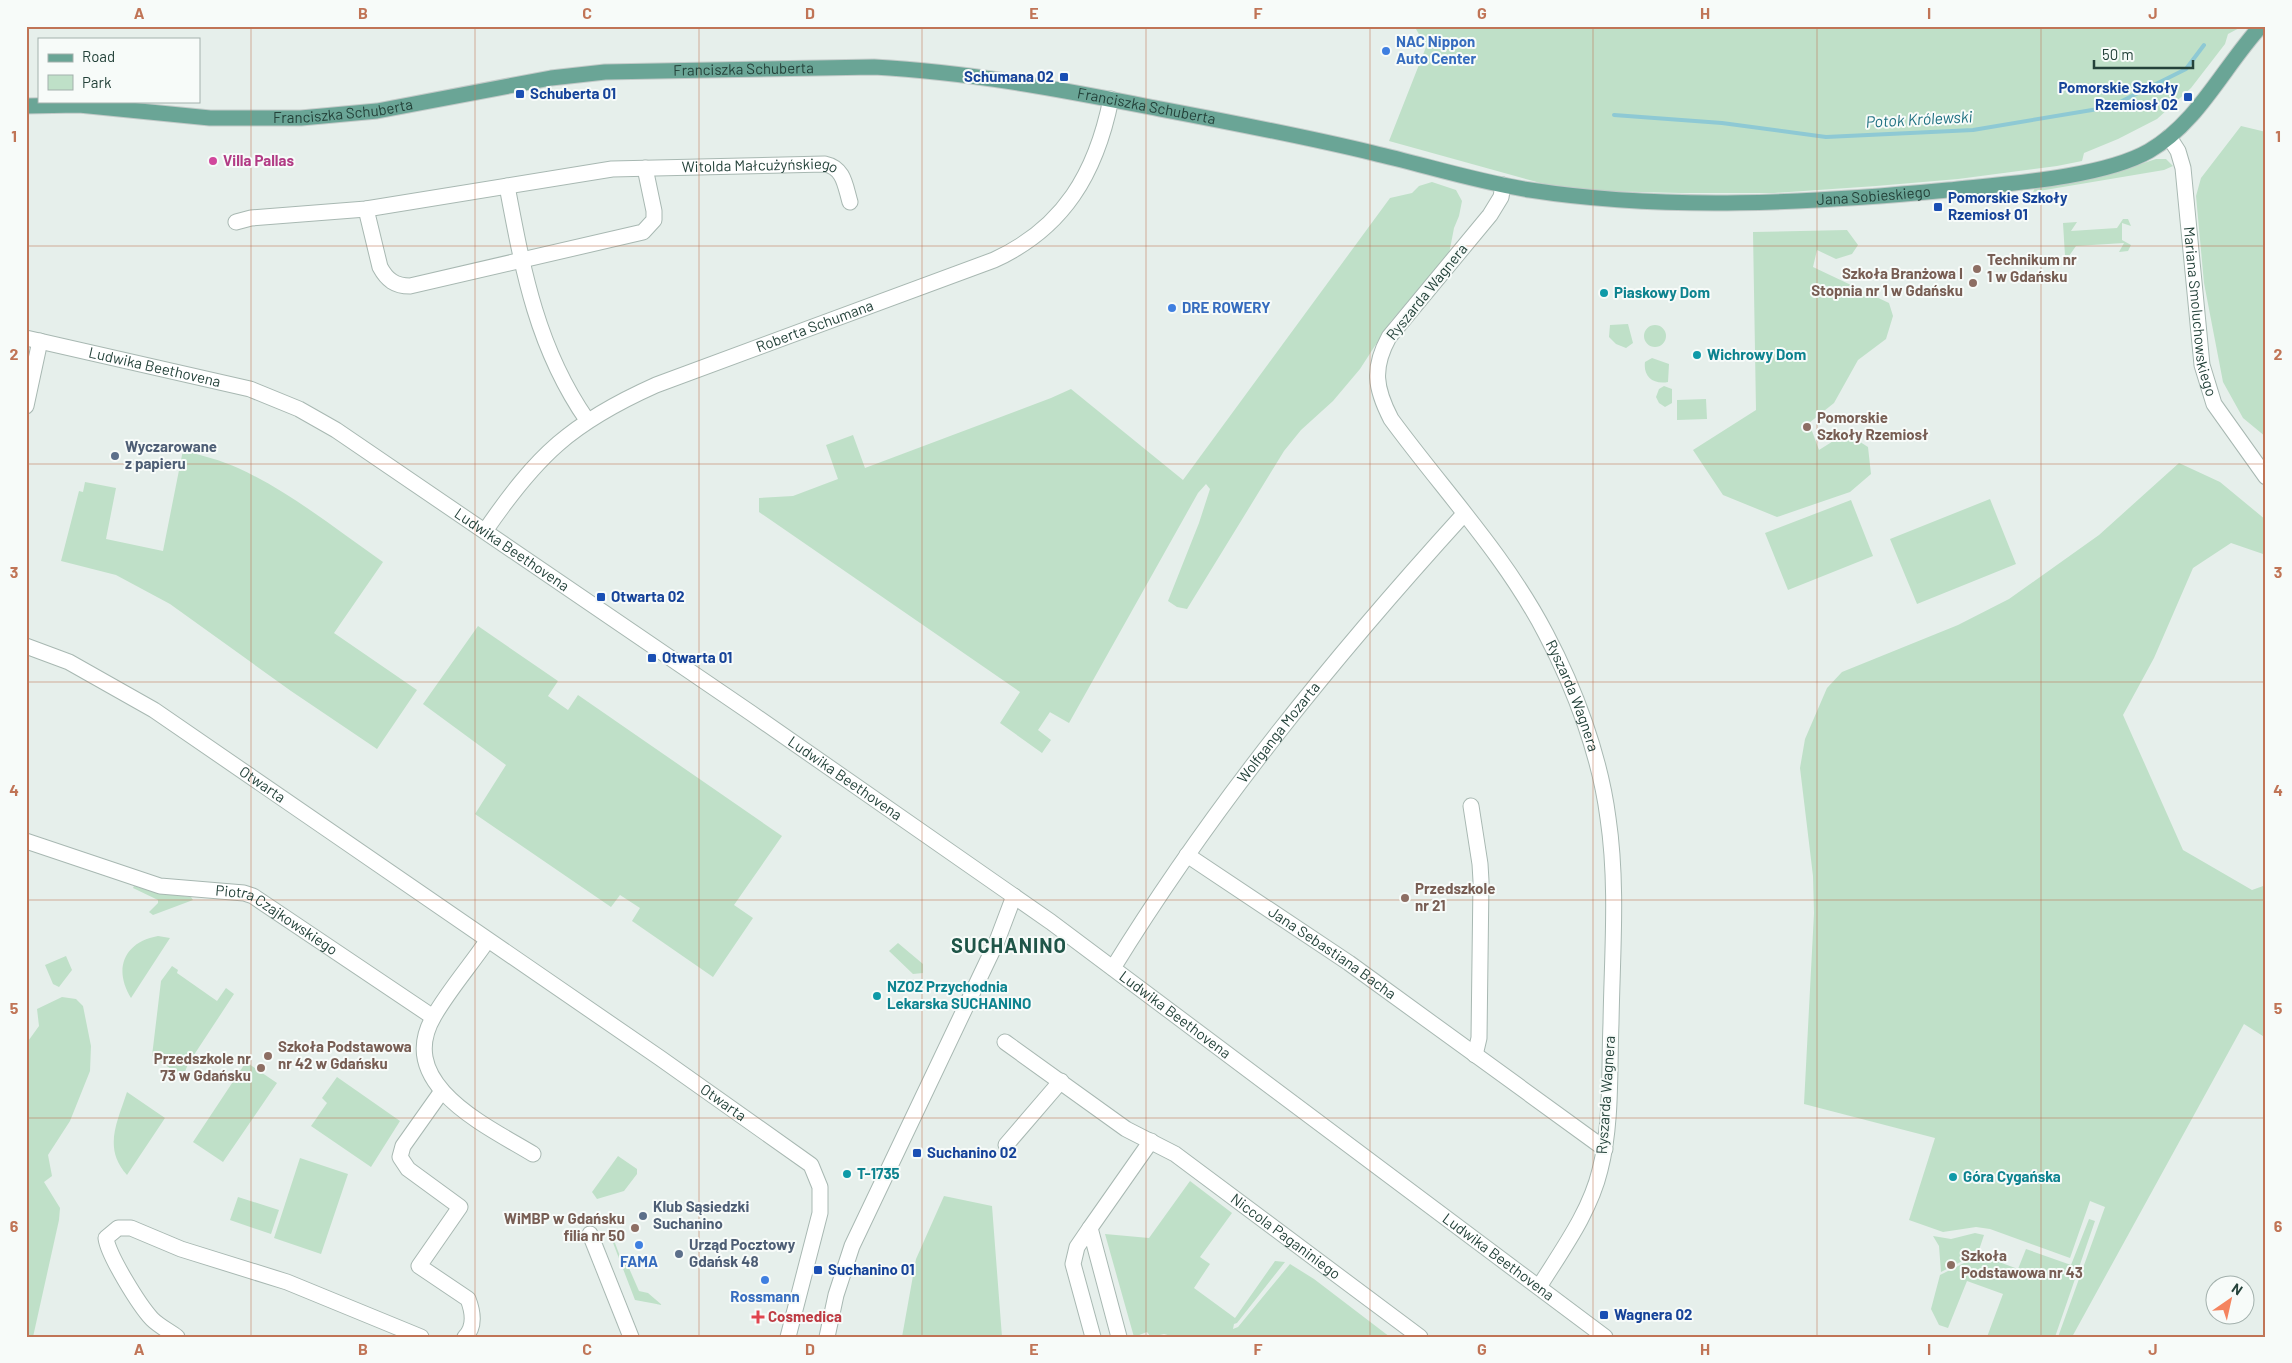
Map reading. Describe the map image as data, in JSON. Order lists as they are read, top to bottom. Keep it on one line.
{"streets":{"main road":["Franciszka Schuberta","Jana Sobieskiego"],"street":["Witolda Małcużyńskiego","Ryszarda Wagnera","Mariana Smoluchowskiego","Roberta Schumana","Ludwika Beethovena","Wolfganga Mozarta","Otwarta","Piotra Czajkowskiego","Jana Sebastiana Bacha","Niccola Paganiniego"]},"crossings":[["Franciszka Schuberta","Jana Sobieskiego"],["Franciszka Schuberta","Roberta Schumana"],["Jana Sobieskiego","Ryszarda Wagnera"],["Jana Sobieskiego","Mariana Smoluchowskiego"],["Ryszarda Wagnera","Ludwika Beethovena"],["Ryszarda Wagnera","Wolfganga Mozarta"],["Ryszarda Wagnera","Jana Sebastiana Bacha"],["Roberta Schumana","Ludwika Beethovena"],["Ludwika Beethovena","Wolfganga Mozarta"],["Wolfganga Mozarta","Jana Sebastiana Bacha"]],"districts":["SUCHANINO"],"water":["Potok Królewski"],"places":{"other":["NAC Nippon Auto Center","Villa Pallas","Technikum nr 1 w Gdańsku","Szkoła Branżowa I Stopnia nr 1 w Gdańsku","Piaskowy Dom","DRE ROWERY","Wichrowy Dom","Pomorskie Szkoły Rzemiosł","Wyczarowane z papieru","Przedszkole nr 21","NZOZ Przychodnia Lekarska SUCHANINO","Szkoła Podstawowa nr 42 w Gdańsku","Przedszkole nr 73 w Gdańsku","T-1735","Góra Cygańska","Klub Sąsiedzki Suchanino","WiMBP w Gdańsku filia nr 50","FAMA","Urząd Pocztowy Gdańsk 48","Szkoła Podstawowa nr 43","Rossmann"],"transit":["Schumana 02","Schuberta 01","Pomorskie Szkoły Rzemiosł 02","Pomorskie Szkoły Rzemiosł 01","Otwarta 02","Otwarta 01","Suchanino 02","Suchanino 01","Wagnera 02"],"health":["Cosmedica"]},"legend":["Road","Park"],"scale_bar":"50 m","north":"top right","grid":{"columns":["A","B","C","D","E","F","G","H","I","J"],"rows":["1","2","3","4","5","6"]}}
